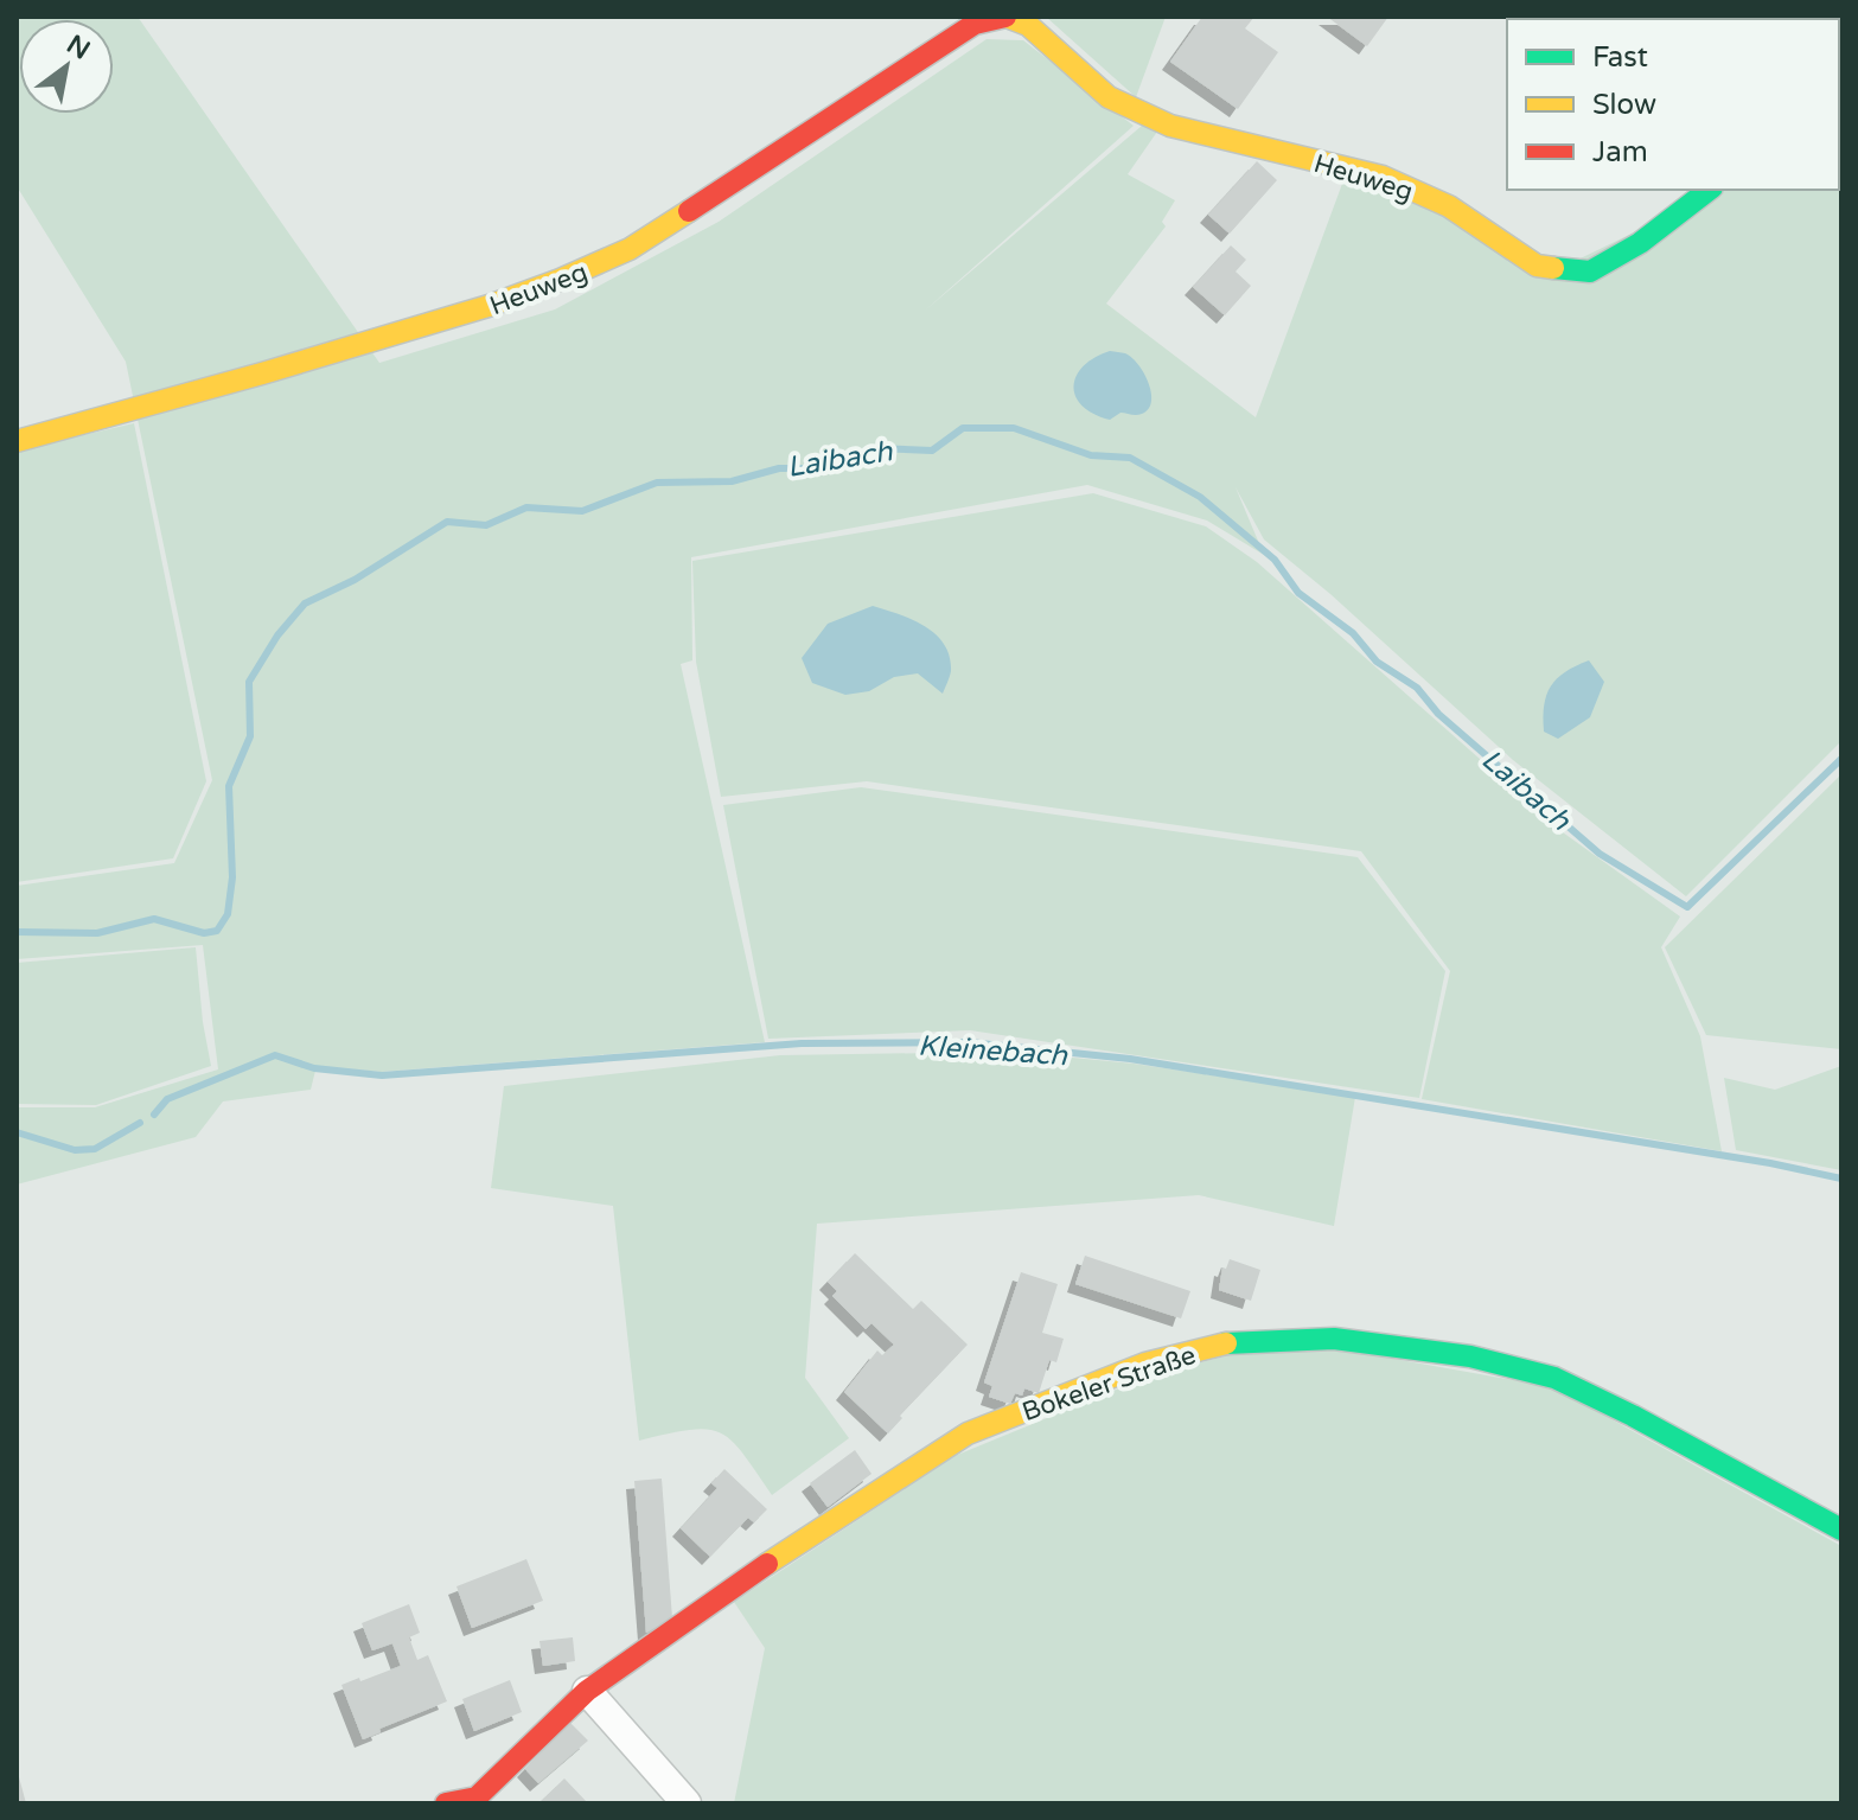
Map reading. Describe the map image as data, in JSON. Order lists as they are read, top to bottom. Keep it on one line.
{"streets":{"street":["Heuweg","Bokeler Straße"]},"water":["Laibach","Kleinebach"],"legend":["Fast","Slow","Jam"],"north":"top right"}
